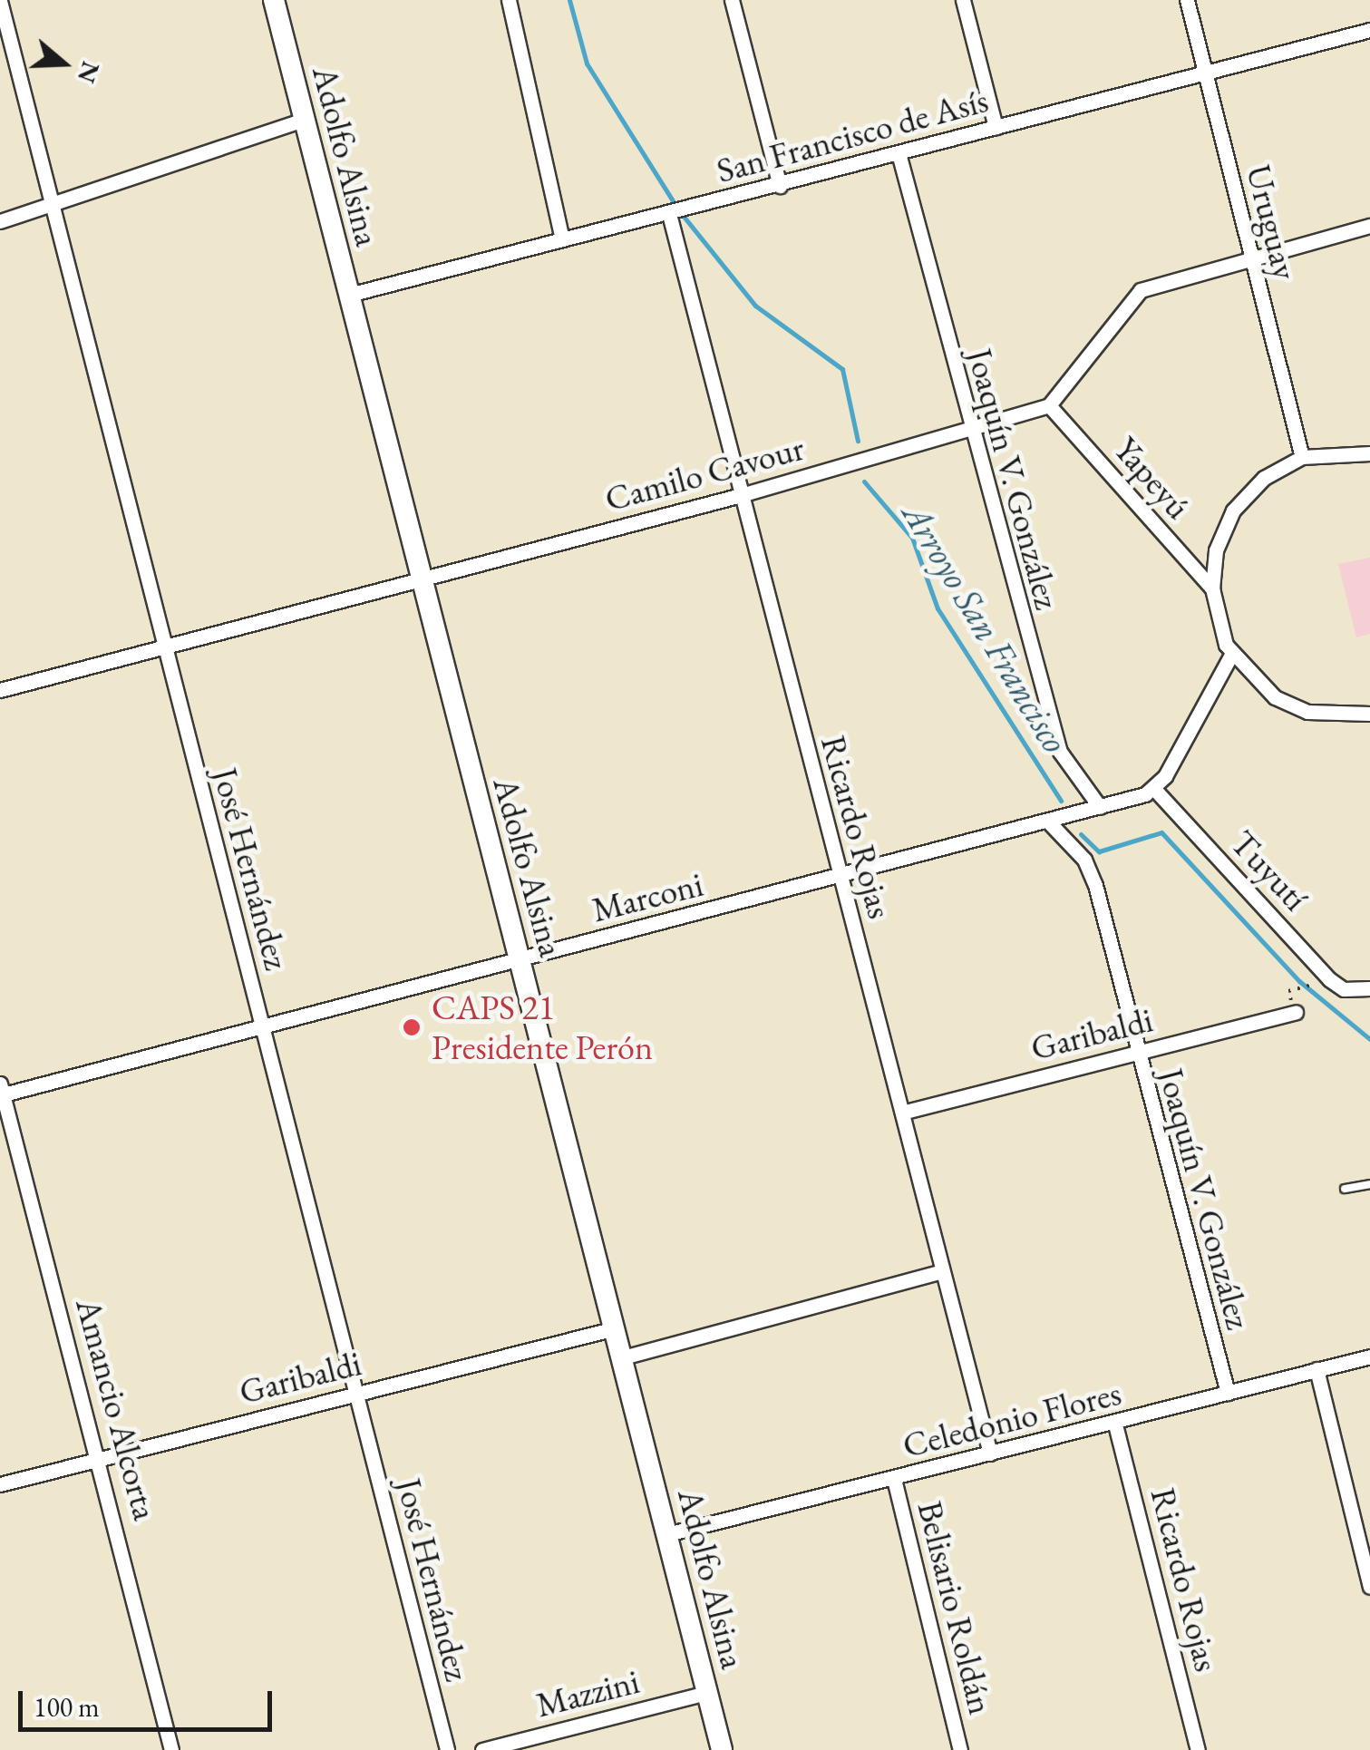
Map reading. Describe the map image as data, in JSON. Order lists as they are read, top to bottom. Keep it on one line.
{"streets":{"street":["San Francisco de Asís","Adolfo Alsina","Uruguay","Camilo Cavour","Yapeyú","Joaquín V. González","Ricardo Rojas","José Hernández","Tuyutí","Marconi","Garibaldi","Amancio Alcorta","Celedonio Flores","Belisario Roldán","Mazzini"]},"crossings":[["San Francisco de Asís","Adolfo Alsina"],["San Francisco de Asís","Uruguay"],["San Francisco de Asís","Joaquín V. González"],["San Francisco de Asís","Ricardo Rojas"],["Adolfo Alsina","Camilo Cavour"],["Adolfo Alsina","Marconi"],["Adolfo Alsina","Garibaldi"],["Adolfo Alsina","Celedonio Flores"],["Adolfo Alsina","Mazzini"],["Camilo Cavour","Yapeyú"],["Camilo Cavour","Joaquín V. González"],["Camilo Cavour","Ricardo Rojas"],["Camilo Cavour","José Hernández"],["Joaquín V. González","Marconi"],["Joaquín V. González","Garibaldi"],["Joaquín V. González","Celedonio Flores"],["Ricardo Rojas","Marconi"],["Ricardo Rojas","Garibaldi"],["Ricardo Rojas","Celedonio Flores"],["José Hernández","Marconi"],["José Hernández","Garibaldi"],["Tuyutí","Marconi"],["Marconi","Amancio Alcorta"],["Garibaldi","Amancio Alcorta"],["Celedonio Flores","Belisario Roldán"]],"water":["Arroyo San Francisco"],"places":["CAPS 21 Presidente Perón"],"scale_bar":"100 m","north":"right"}
